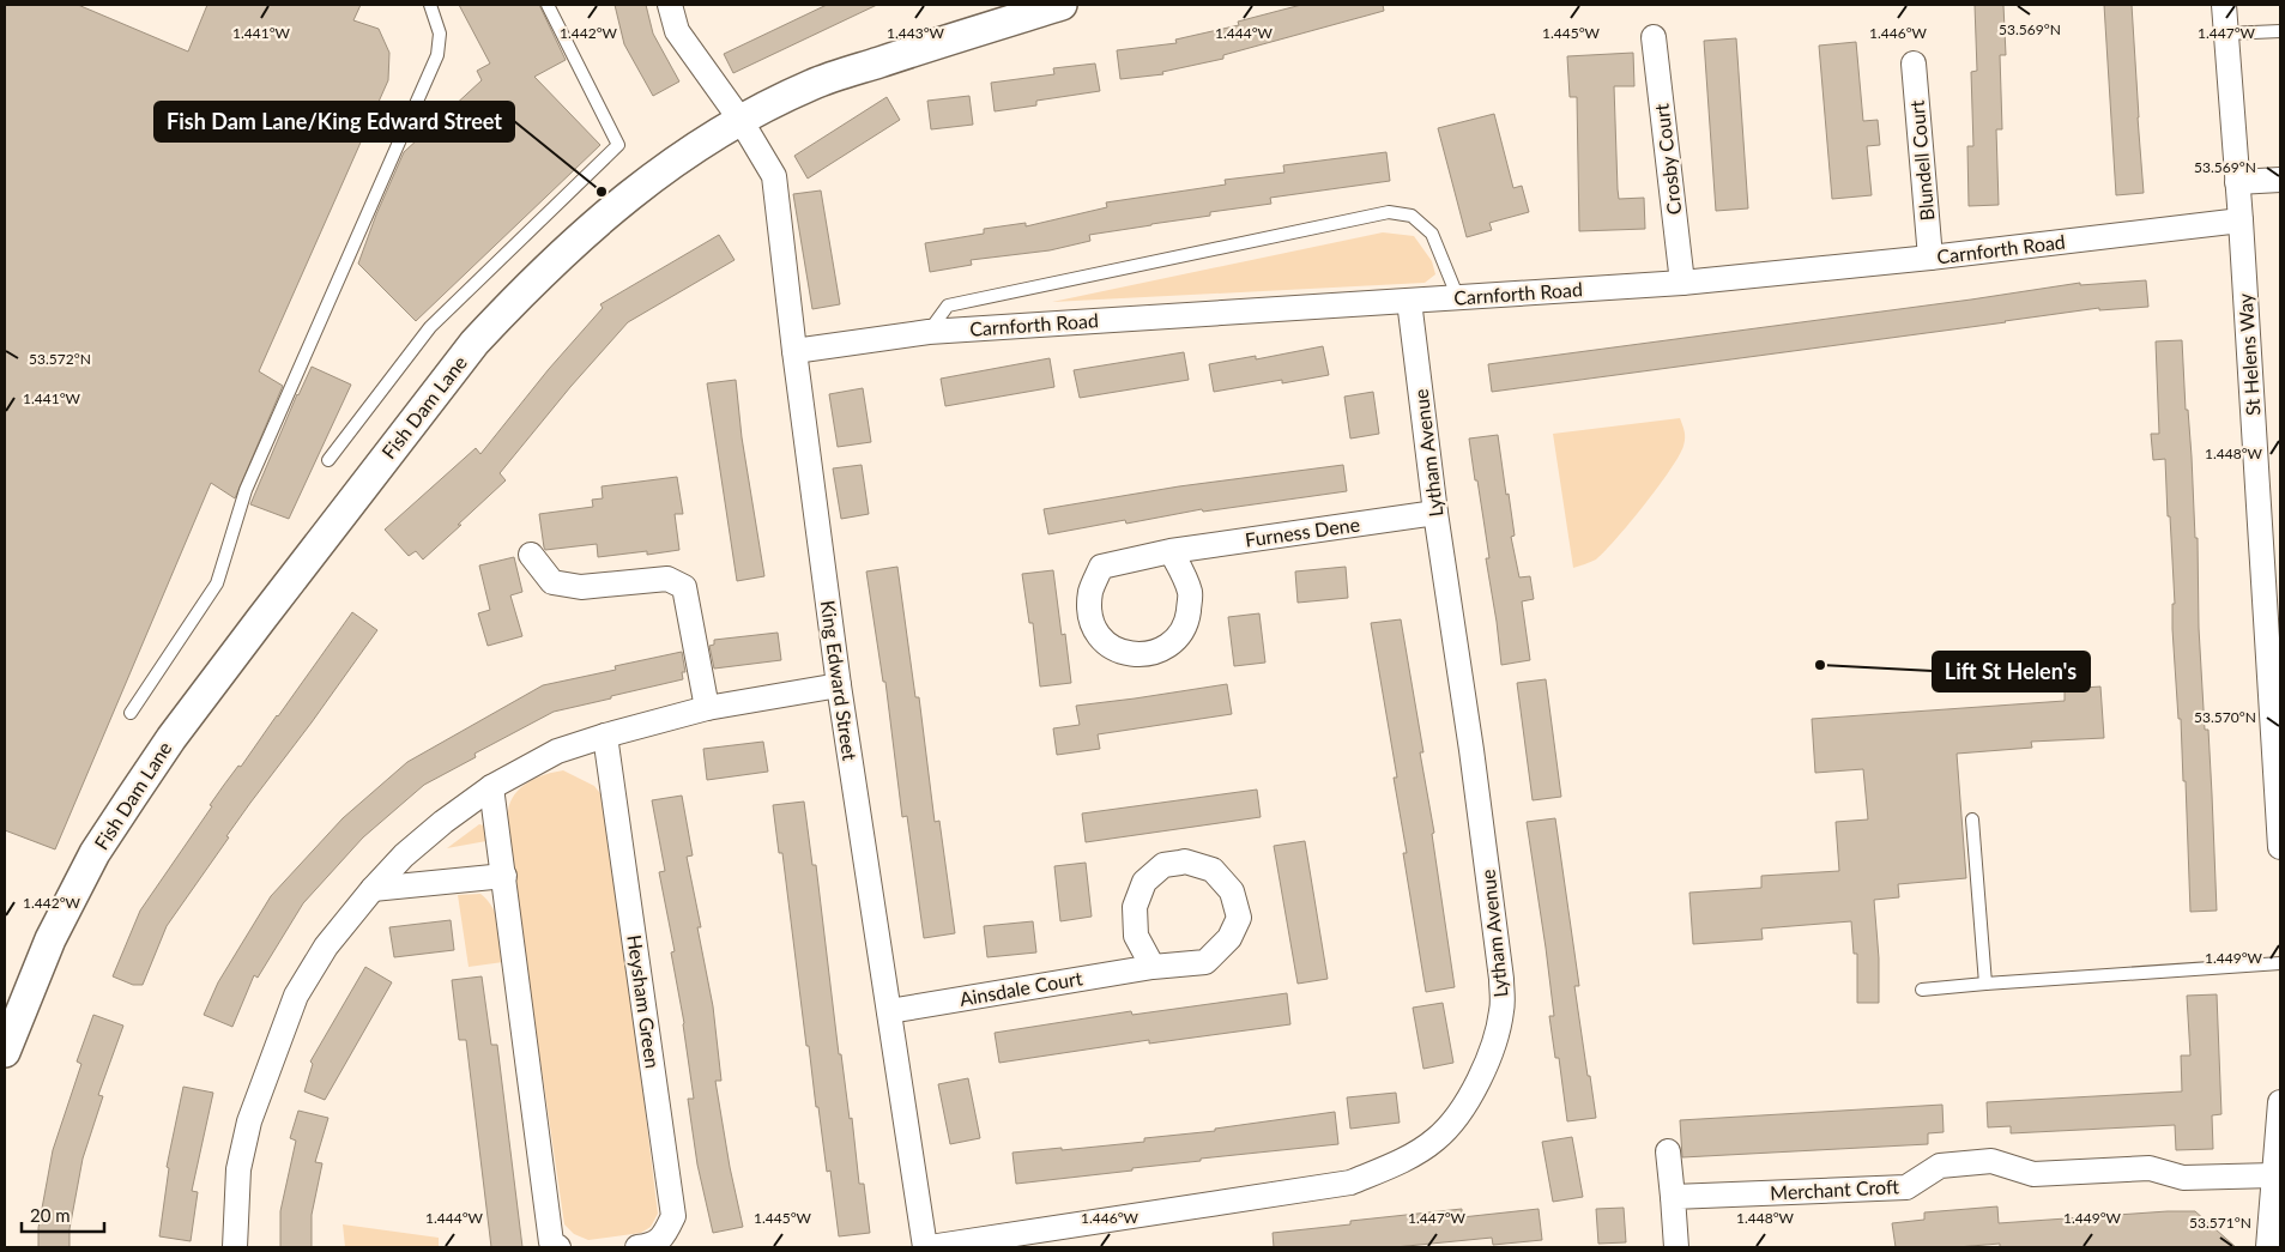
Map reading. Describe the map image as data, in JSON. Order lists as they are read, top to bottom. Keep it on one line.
{"streets":{"street":["Crosby Court","Blundell Court","Carnforth Road","St Helens Way","Fish Dam Lane","Lytham Avenue","Furness Dene","King Edward Street","Ainsdale Court","Heysham Green","Merchant Croft"]},"crossings":[["Crosby Court","Carnforth Road"],["Blundell Court","Carnforth Road"],["Carnforth Road","St Helens Way"],["Carnforth Road","Lytham Avenue"],["Carnforth Road","King Edward Street"],["Fish Dam Lane","King Edward Street"],["Lytham Avenue","Furness Dene"],["Lytham Avenue","King Edward Street"],["King Edward Street","Ainsdale Court"]],"places":["Fish Dam Lane/King Edward Street","Lift St Helen's"],"scale_bar":"20 m","coordinates":["53.569°N","1.441°W","1.442°W","1.443°W","1.444°W","1.445°W","1.446°W","1.447°W","53.572°N","1.448°W","53.570°N","1.449°W","53.571°N"]}
